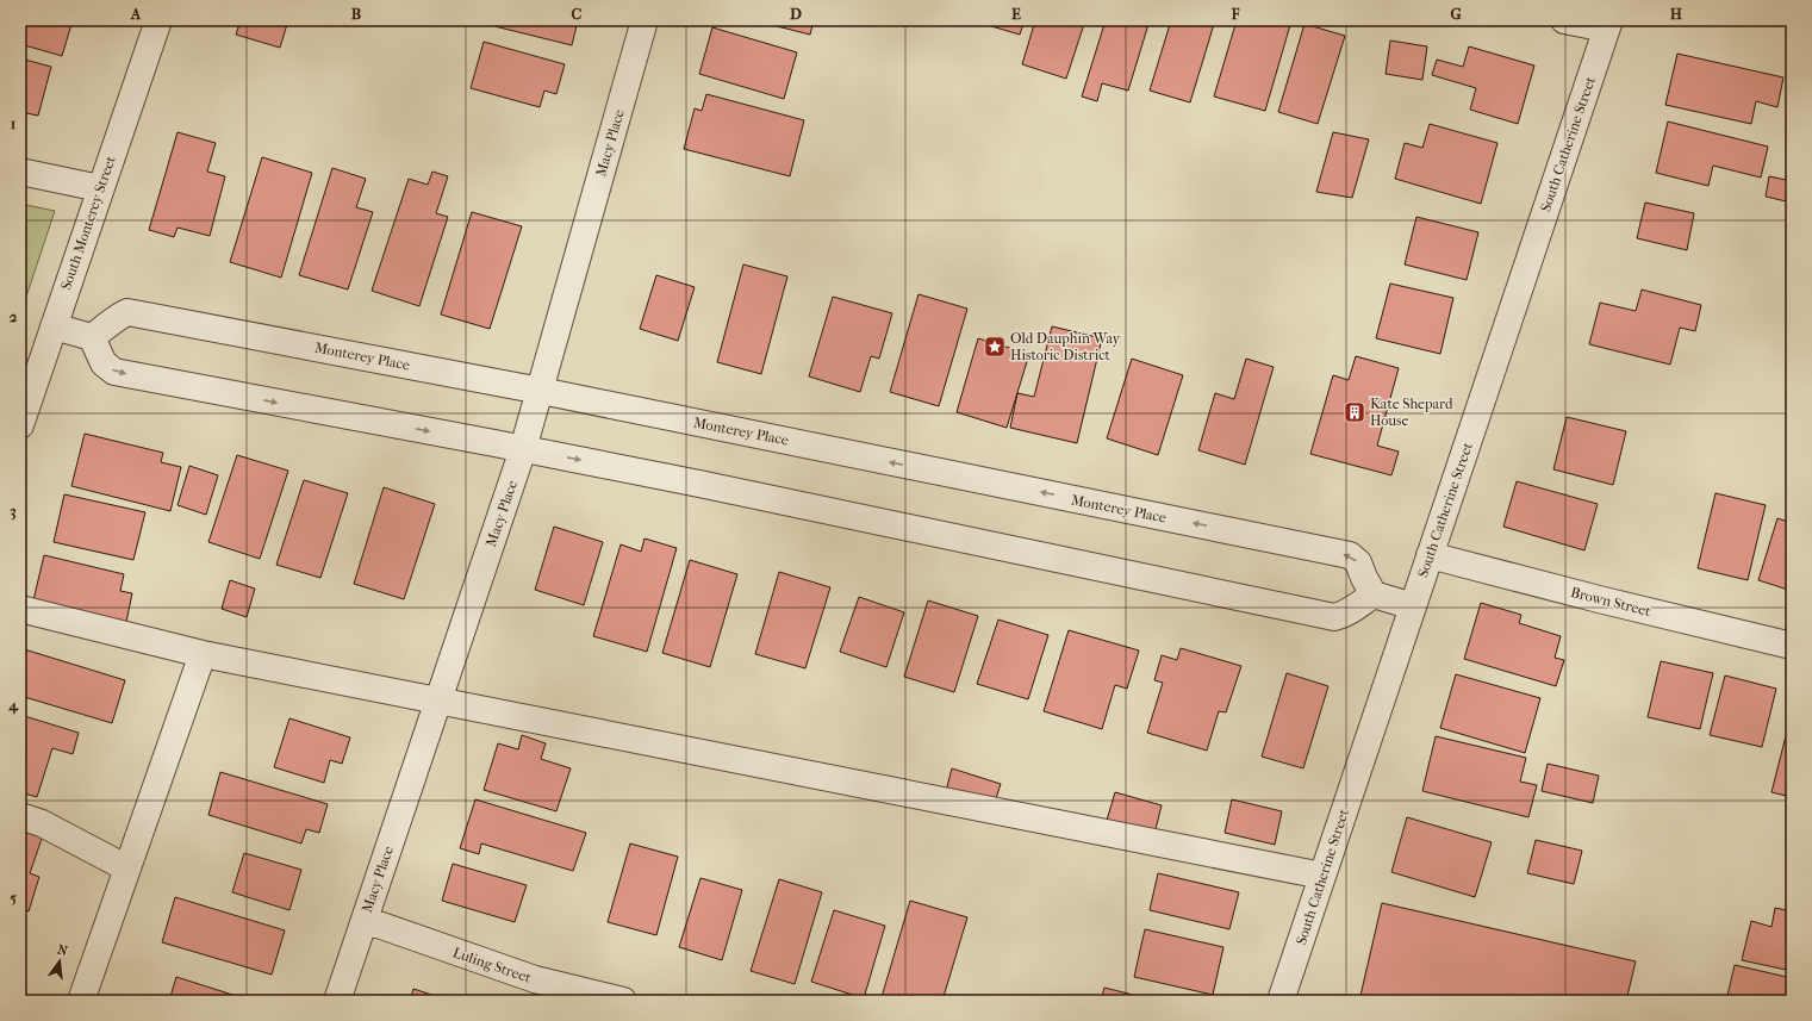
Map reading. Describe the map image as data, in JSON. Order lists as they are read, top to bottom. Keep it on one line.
{"streets":{"street":["Macy Place","South Catherine Street","South Monterey Street","Monterey Place","Brown Street","Luling Street"]},"crossings":[["Macy Place","Monterey Place"],["Macy Place","Luling Street"],["South Catherine Street","Brown Street"]],"places":{"place":["Old Dauphin Way Historic District"],"building":["Kate Shepard House"]},"north":"top","grid":{"columns":["A","B","C","D","E","F","G","H"],"rows":["1","2","3","4","5"]}}
